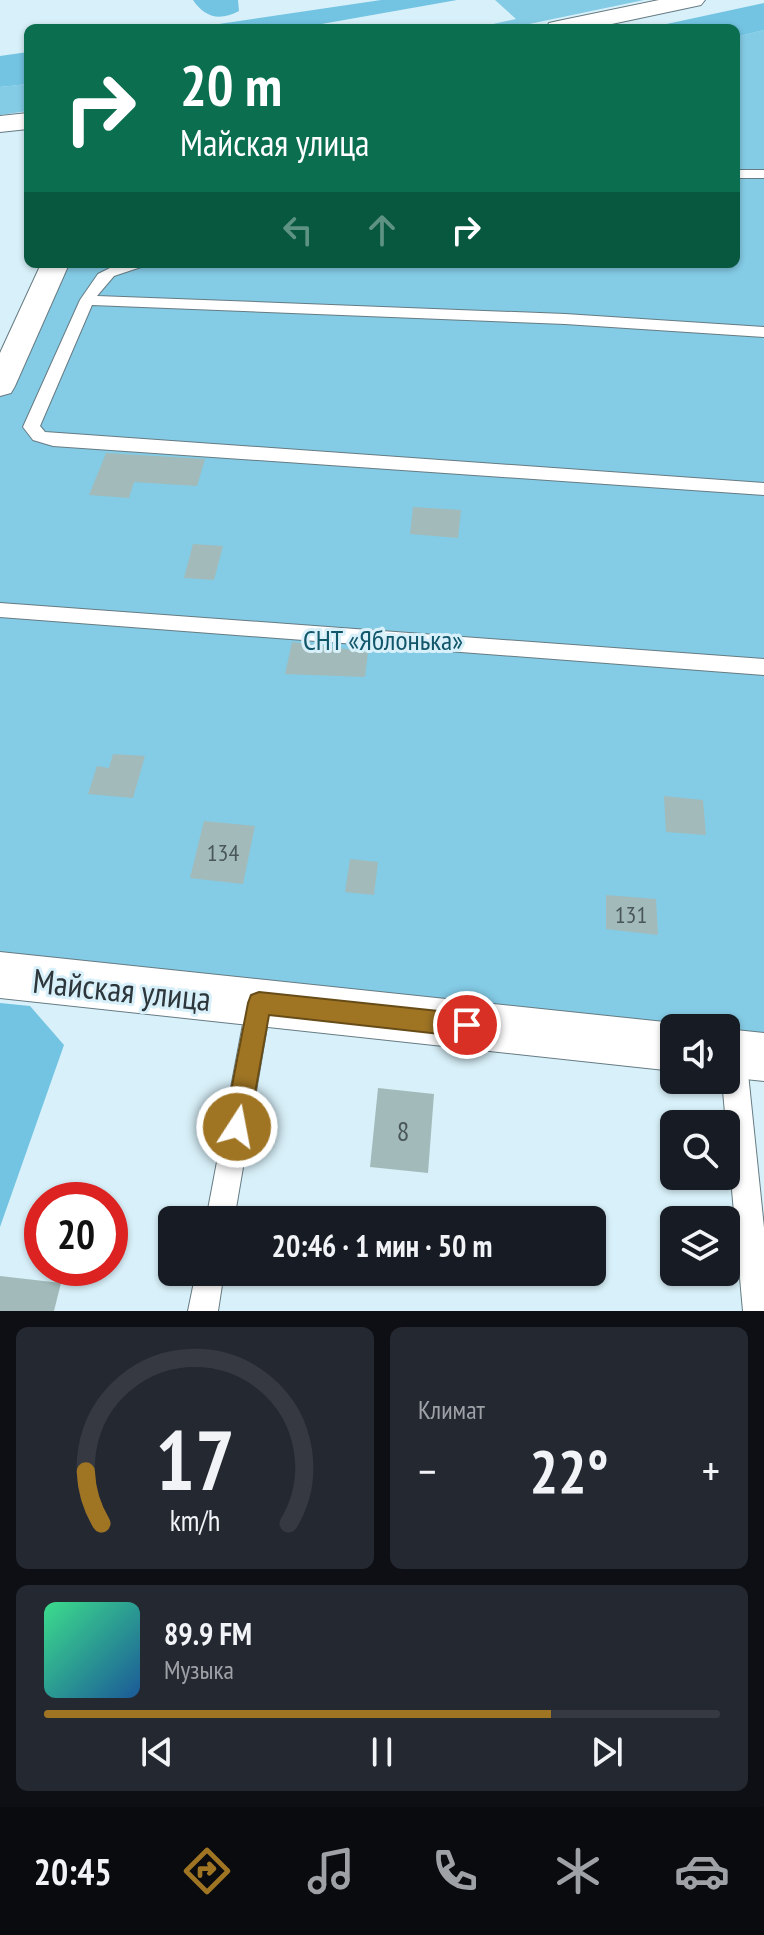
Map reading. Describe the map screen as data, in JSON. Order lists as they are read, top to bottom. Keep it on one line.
{"streets":{"street":["Майская улица"]},"parks":["СНТ «Яблонька»"],"house_numbers":["134","131","8"],"page":{"turn":["20 m","Майская улица"],"limit":"20","trip":"20:46 · 1 мин · 50 m","tile":"Климат","heat":["−","22°","+"],"song":["89.9 FM","Музыка"],"tabs":"20:45","gauge":["17","km/h"]}}
